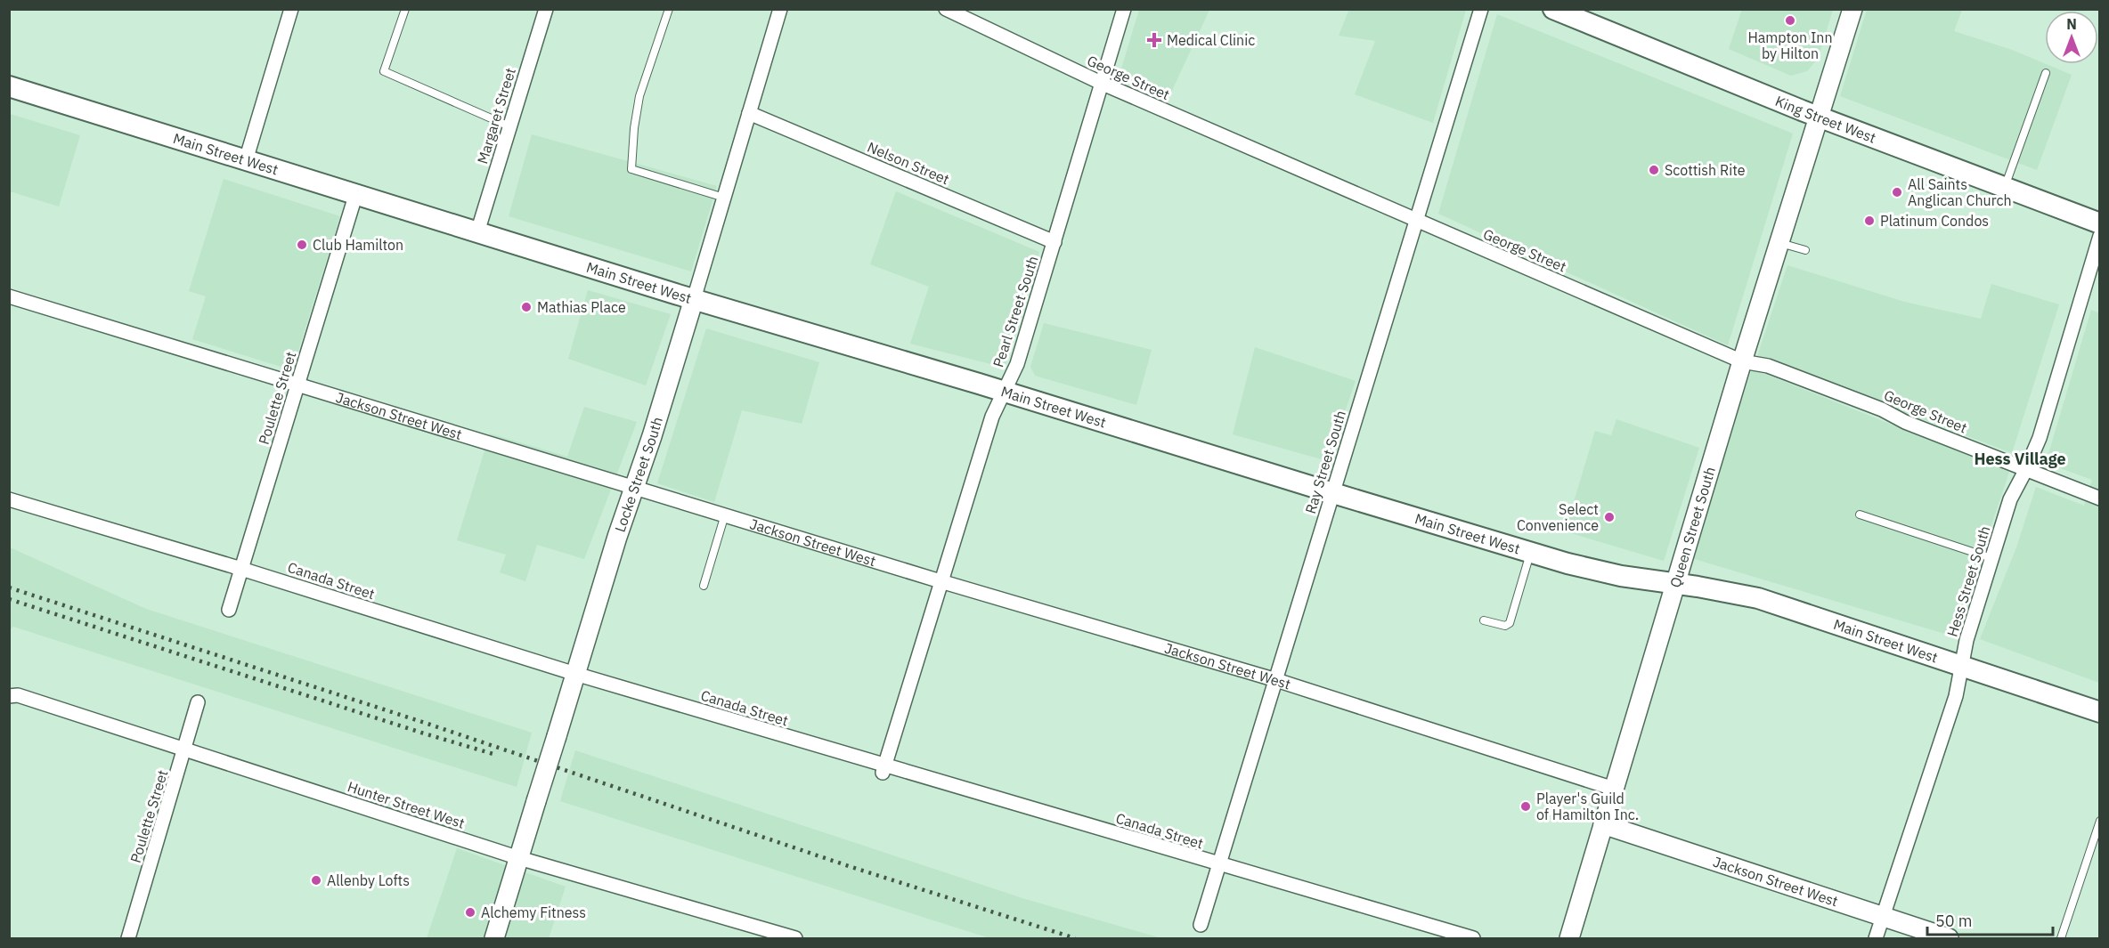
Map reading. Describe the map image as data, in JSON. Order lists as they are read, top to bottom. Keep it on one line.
{"streets":{"main road":["King Street West","Main Street West"],"street":["George Street","Margaret Street","Nelson Street","Pearl Street South","Poulette Street","Jackson Street West","Ray Street South","Locke Street South","Queen Street South","Canada Street","Hess Street South","Hunter Street West"]},"crossings":[["George Street","Pearl Street South"],["George Street","Ray Street South"],["George Street","Queen Street South"],["George Street","Hess Street South"],["Margaret Street","Main Street West"],["King Street West","Queen Street South"],["Main Street West","Pearl Street South"],["Main Street West","Poulette Street"],["Main Street West","Ray Street South"],["Main Street West","Locke Street South"],["Main Street West","Queen Street South"],["Main Street West","Hess Street South"],["Nelson Street","Pearl Street South"],["Nelson Street","Locke Street South"],["Pearl Street South","Jackson Street West"],["Pearl Street South","Canada Street"],["Poulette Street","Jackson Street West"],["Poulette Street","Canada Street"],["Poulette Street","Hunter Street West"],["Jackson Street West","Ray Street South"],["Jackson Street West","Locke Street South"],["Jackson Street West","Queen Street South"],["Jackson Street West","Hess Street South"],["Ray Street South","Canada Street"],["Locke Street South","Canada Street"],["Locke Street South","Hunter Street West"]],"districts":["Hess Village"],"places":{"other":["Hampton Inn by Hilton","Scottish Rite","All Saints Anglican Church","Platinum Condos","Club Hamilton","Mathias Place","Select Convenience","Player's Guild of Hamilton Inc.","Allenby Lofts","Alchemy Fitness"],"health":["Medical Clinic"]},"scale_bar":"50 m","north":"top"}
